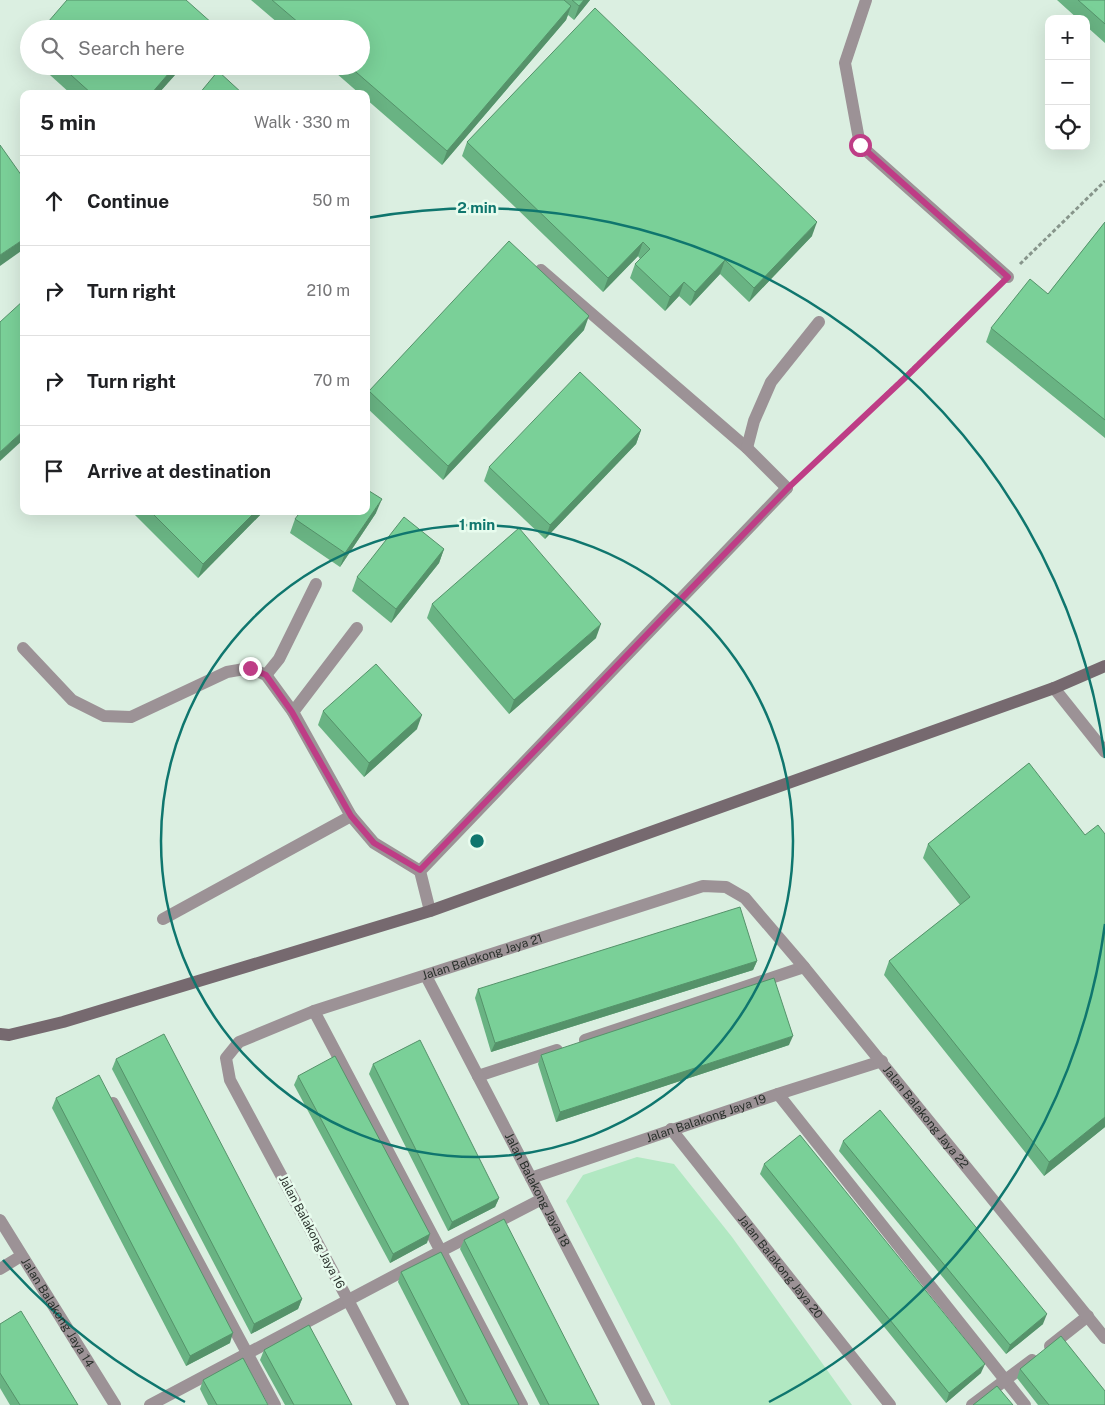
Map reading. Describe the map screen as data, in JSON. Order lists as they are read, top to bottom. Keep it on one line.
{"streets":{"street":["Jalan Balakong Jaya 21","Jalan Balakong Jaya 22","Jalan Balakong Jaya 19","Jalan Balakong Jaya 18","Jalan Balakong Jaya 16","Jalan Balakong Jaya 20","Jalan Balakong Jaya 14"]},"crossings":[["Jalan Balakong Jaya 21","Jalan Balakong Jaya 22"],["Jalan Balakong Jaya 21","Jalan Balakong Jaya 18"],["Jalan Balakong Jaya 21","Jalan Balakong Jaya 16"],["Jalan Balakong Jaya 22","Jalan Balakong Jaya 19"],["Jalan Balakong Jaya 19","Jalan Balakong Jaya 18"],["Jalan Balakong Jaya 19","Jalan Balakong Jaya 20"]],"page":{"map_buttons":["+","−"],"search":"Search here","heading":["5 min","Walk · 330 m"],"list":[["Continue","50 m"],["Turn right","210 m"],["Turn right","70 m"],"Arrive at destination"]},"rings":["2 min","1 min"]}
